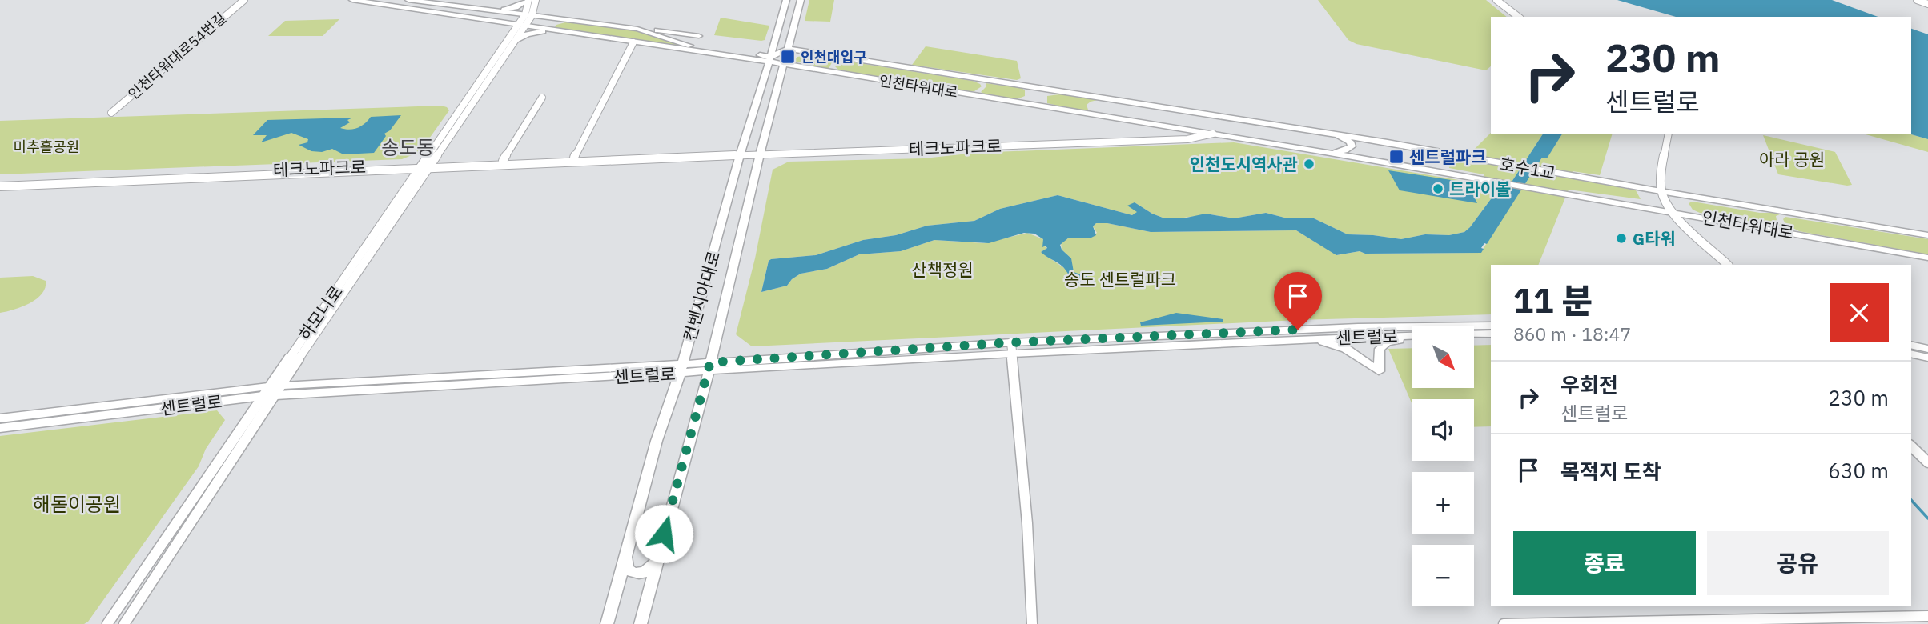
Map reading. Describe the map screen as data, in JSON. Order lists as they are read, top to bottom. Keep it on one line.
{"streets":{"main road":["인천타워대로","호수1교","컨벤시아대로","센트럴로"],"street":["인천타워대로54번길","테크노파크로","하모니로"]},"crossings":[["인천타워대로","테크노파크로"],["인천타워대로","호수1교"],["인천타워대로","컨벤시아대로"],["인천타워대로","하모니로"],["테크노파크로","컨벤시아대로"],["테크노파크로","하모니로"],["컨벤시아대로","센트럴로"],["하모니로","센트럴로"]],"districts":["송도동"],"parks":["미추홀공원","아라 공원","산책정원","송도 센트럴파크","해돋이공원"],"places":{"transit":["인천대입구","센트럴파크"],"other":["인천도시역사관","트라이볼","G타워"]},"north":"bottom right","page":{"turn":["230 m","센트럴로"],"heading":["11 분","860 m · 18:47"],"map_buttons":["+","−"],"list":[{"name":"우회전","note":"센트럴로","value":"230 m"},{"name":"목적지 도착","value":"630 m"}],"buttons":["종료","공유"]}}
